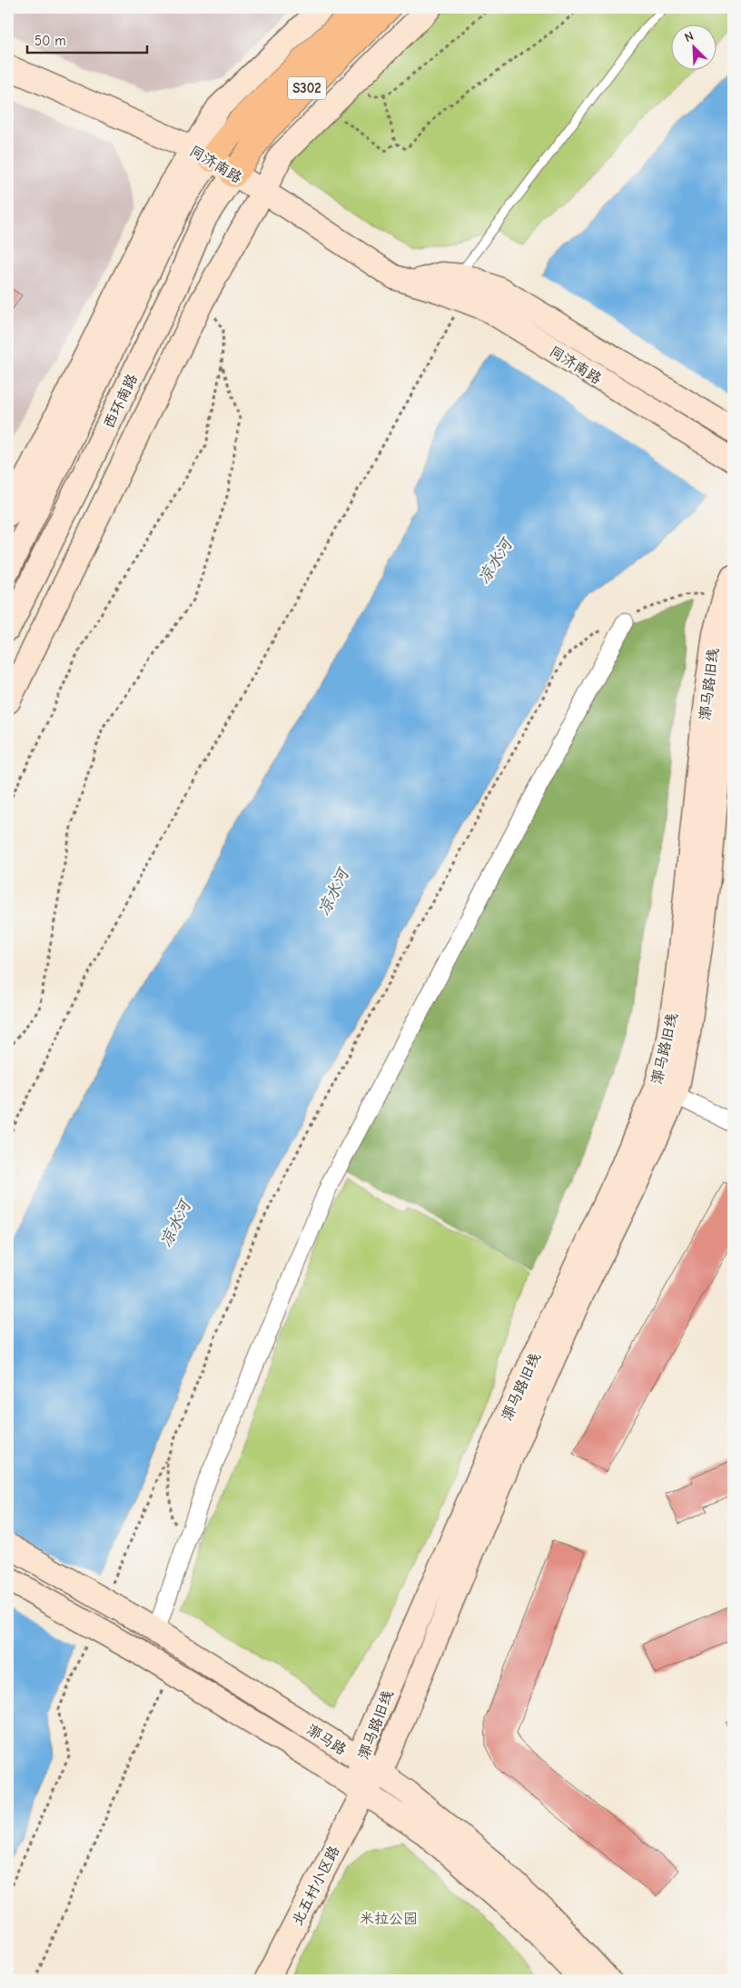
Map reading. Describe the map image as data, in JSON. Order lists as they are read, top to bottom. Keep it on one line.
{"streets":{"main road":["S302","同济南路","西环南路","漷马路旧线","漷马路","北五村小区路"]},"crossings":[["S302","同济南路"],["S302","西环南路"],["同济南路","西环南路"],["漷马路旧线","漷马路"],["漷马路旧线","北五村小区路"],["漷马路","北五村小区路"]],"water":["凉水河"],"parks":["米拉公园"],"scale_bar":"50 m","north":"top left"}
